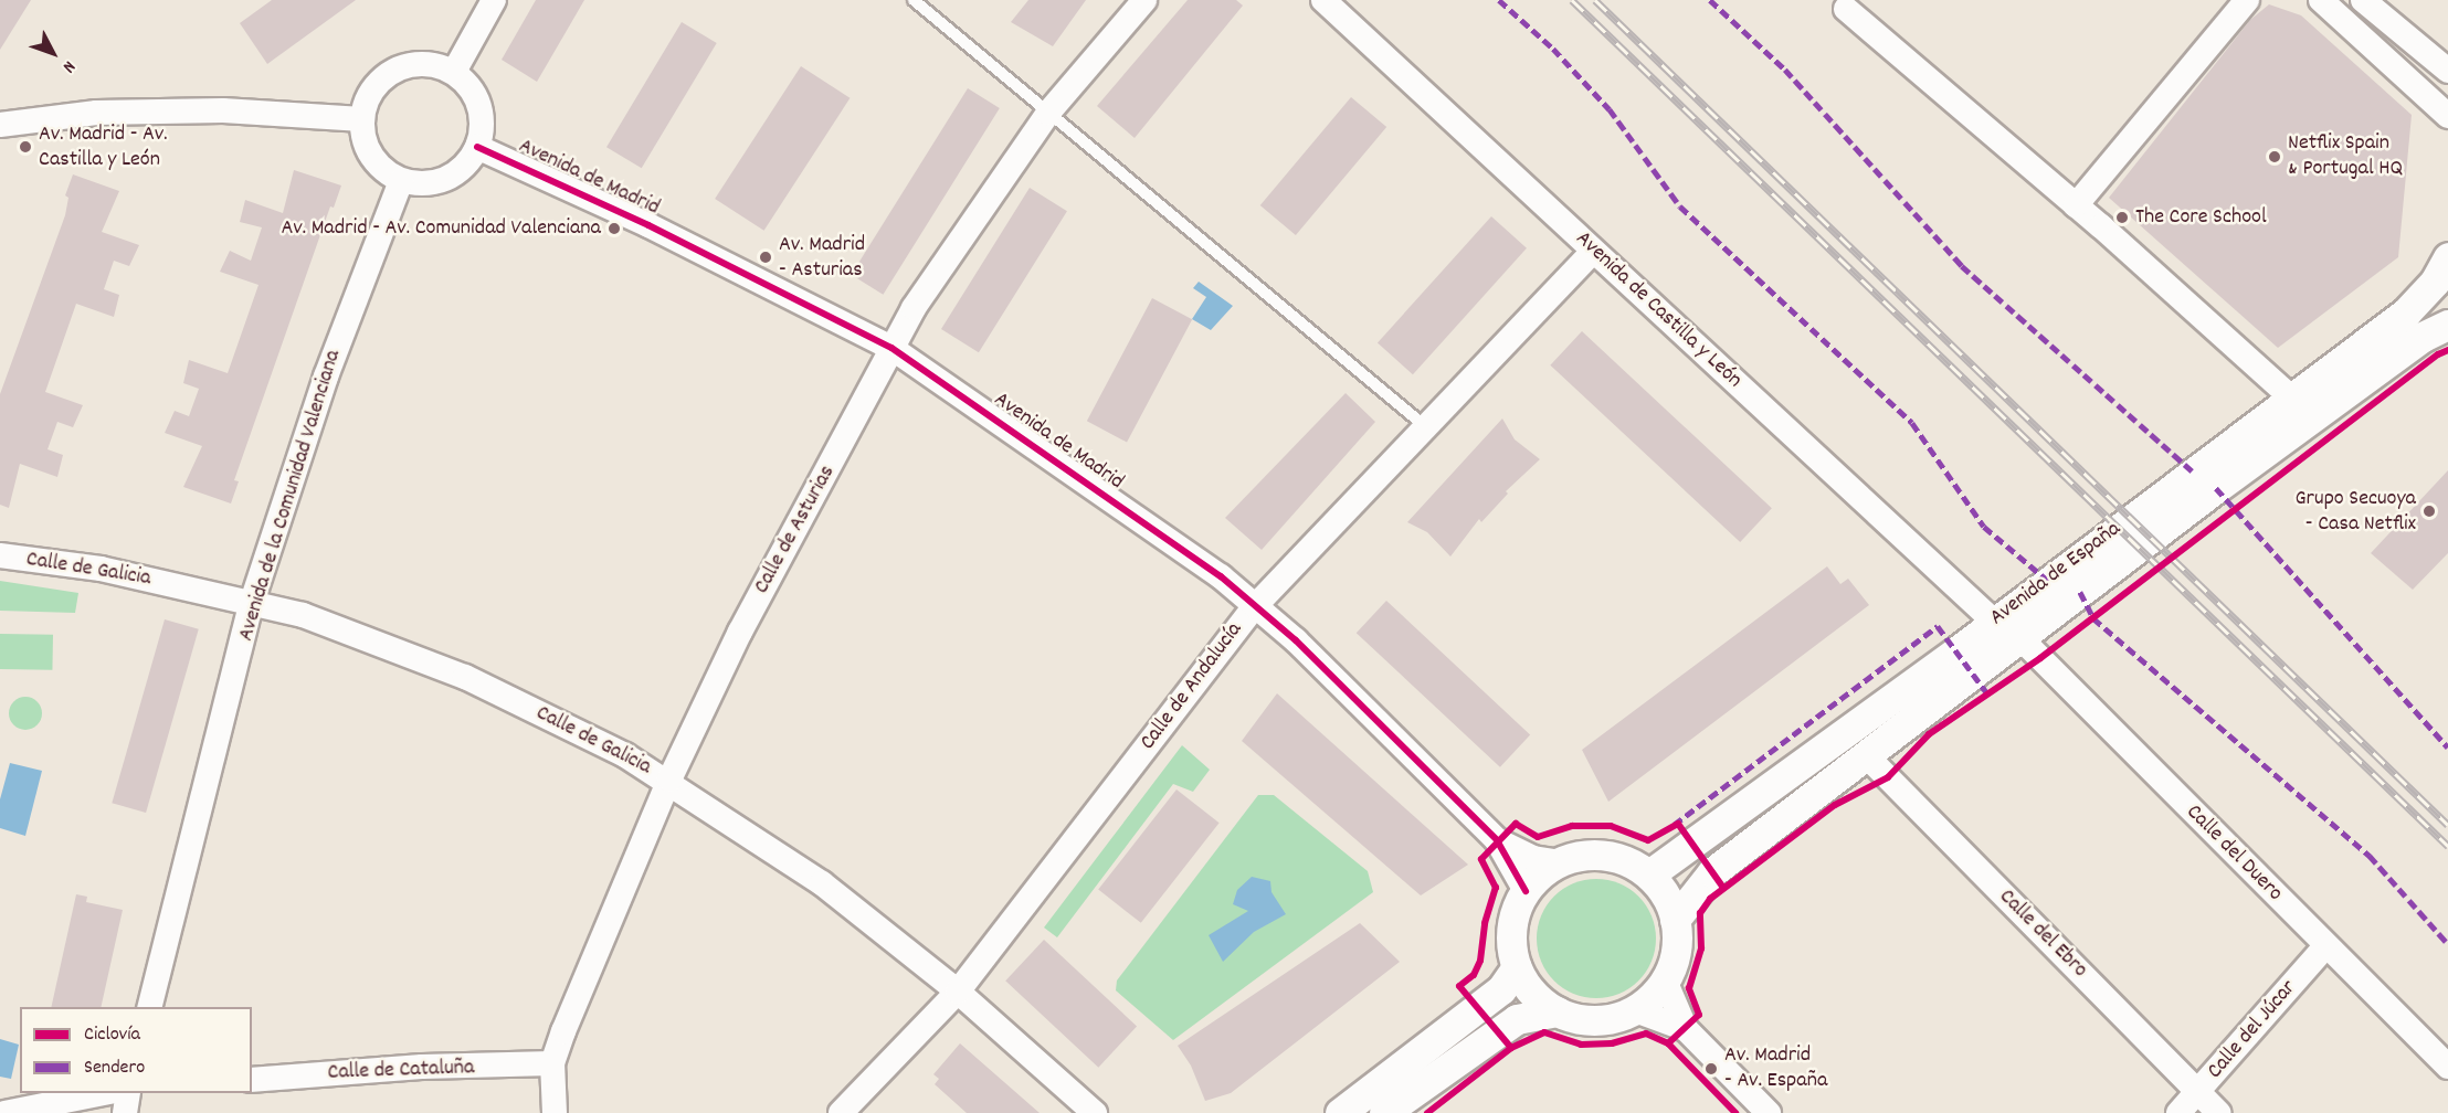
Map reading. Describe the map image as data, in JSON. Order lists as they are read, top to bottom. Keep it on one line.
{"streets":{"street":["Avenida de Madrid","Avenida de Castilla y León","Avenida de la Comunidad Valenciana","Calle de Asturias","Calle de Galicia","Avenida de España","Calle de Andalucía","Calle del Duero","Calle del Ebro","Calle del Júcar","Calle de Cataluña"]},"crossings":[["Avenida de Madrid","Avenida de la Comunidad Valenciana"],["Avenida de Madrid","Calle de Asturias"],["Avenida de Madrid","Avenida de España"],["Avenida de Madrid","Calle de Andalucía"],["Avenida de Castilla y León","Avenida de España"],["Avenida de Castilla y León","Calle de Andalucía"],["Avenida de la Comunidad Valenciana","Calle de Galicia"],["Calle de Asturias","Calle de Galicia"],["Calle de Asturias","Calle de Cataluña"],["Calle de Galicia","Calle de Andalucía"],["Avenida de España","Calle del Duero"],["Avenida de España","Calle del Ebro"],["Calle del Duero","Calle del Júcar"],["Calle del Ebro","Calle del Júcar"]],"places":["Av. Madrid - Av. Castilla y León","Netflix Spain & Portugal HQ","The Core School","Av. Madrid - Av. Comunidad Valenciana","Av. Madrid - Asturias","Grupo Secuoya - Casa Netflix","Av. Madrid - Av. España"],"legend":["Ciclovía","Sendero"],"north":"bottom right"}
